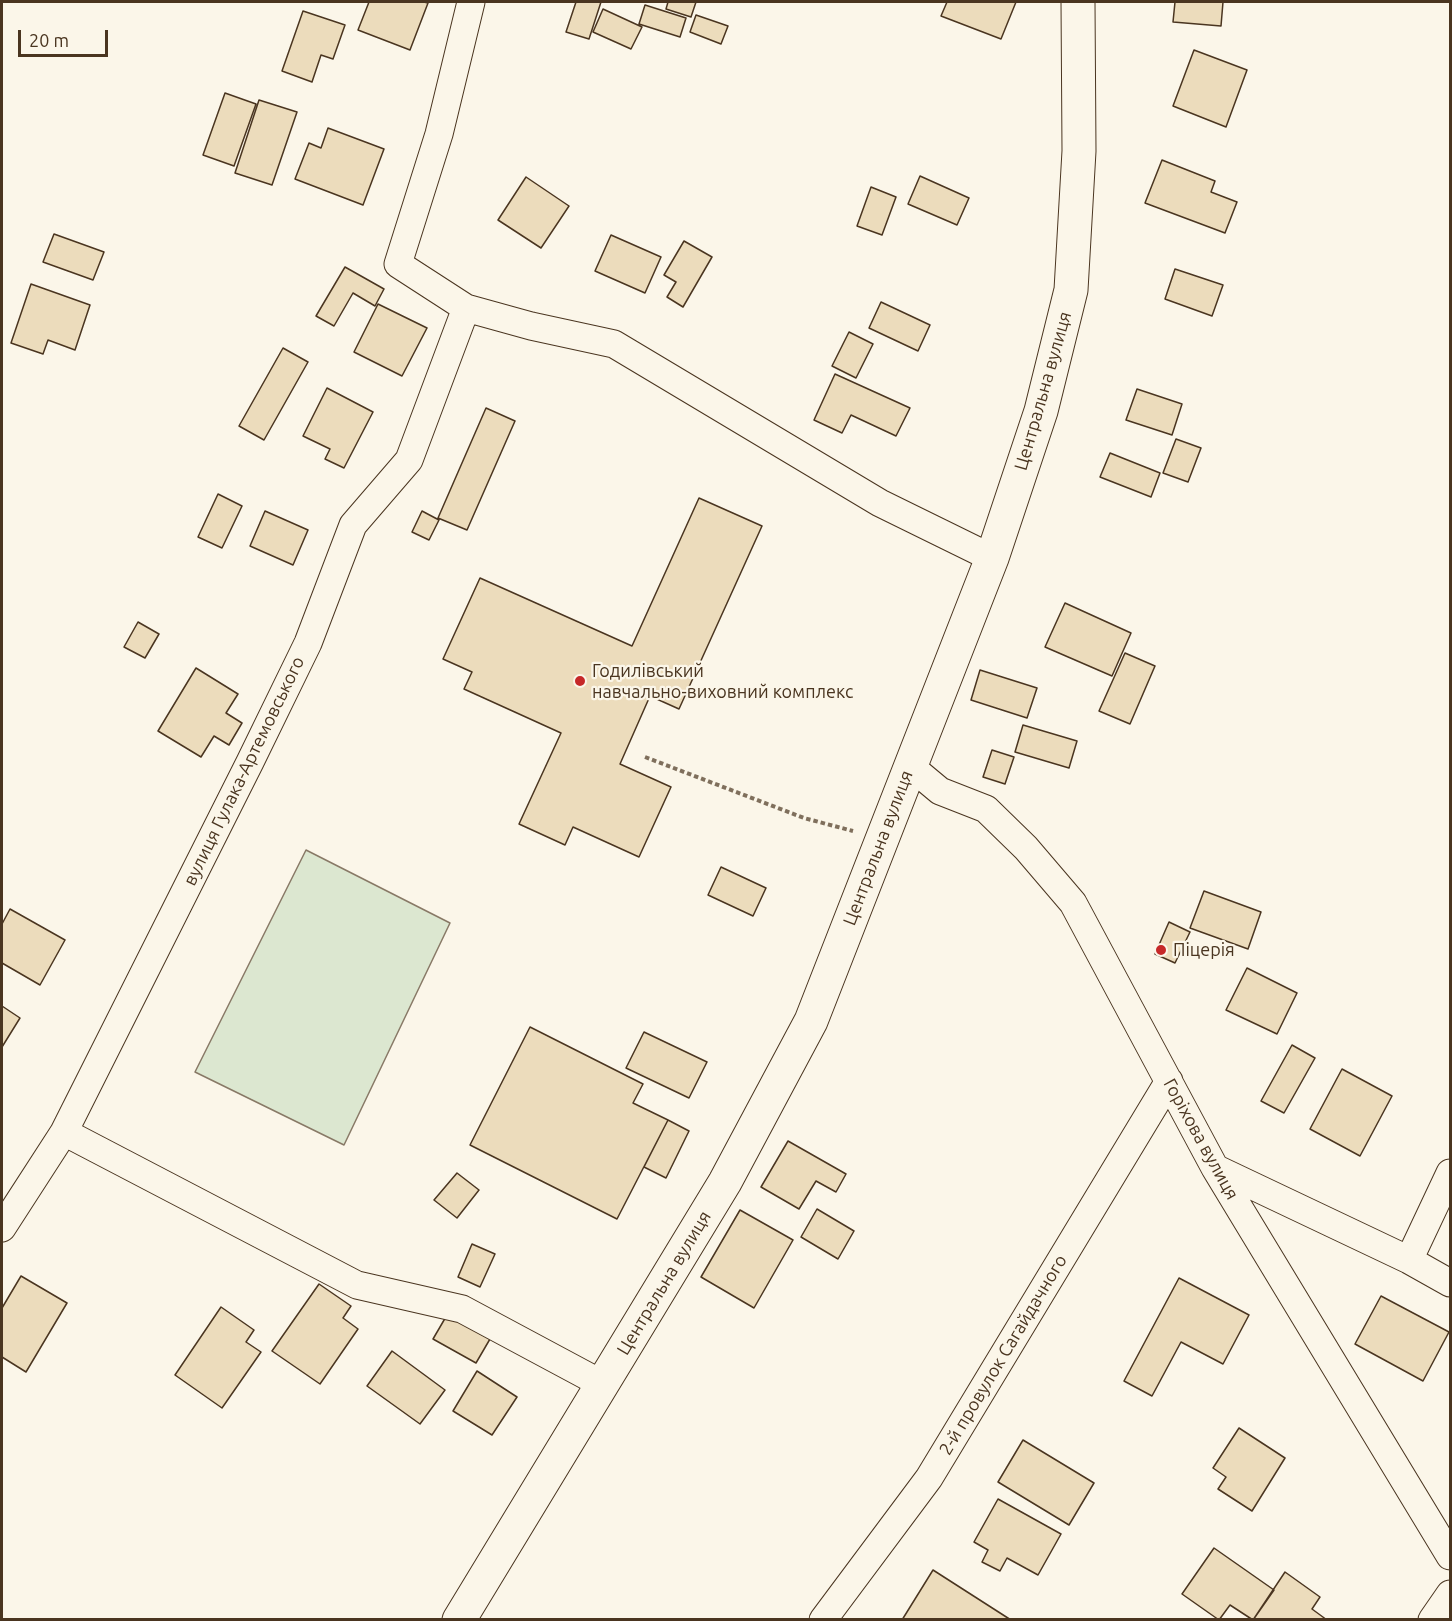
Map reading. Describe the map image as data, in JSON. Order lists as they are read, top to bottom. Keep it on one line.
{"streets":{"main road":["Центральна вулиця"],"street":["вулиця Гулака-Артемовського","Горіхова вулиця","2-й провулок Сагайдачного"]},"crossings":[["Центральна вулиця","Горіхова вулиця"],["Горіхова вулиця","2-й провулок Сагайдачного"]],"places":["Годилівський навчально-виховний комплекс","Піцерія"],"scale_bar":"20 m"}
